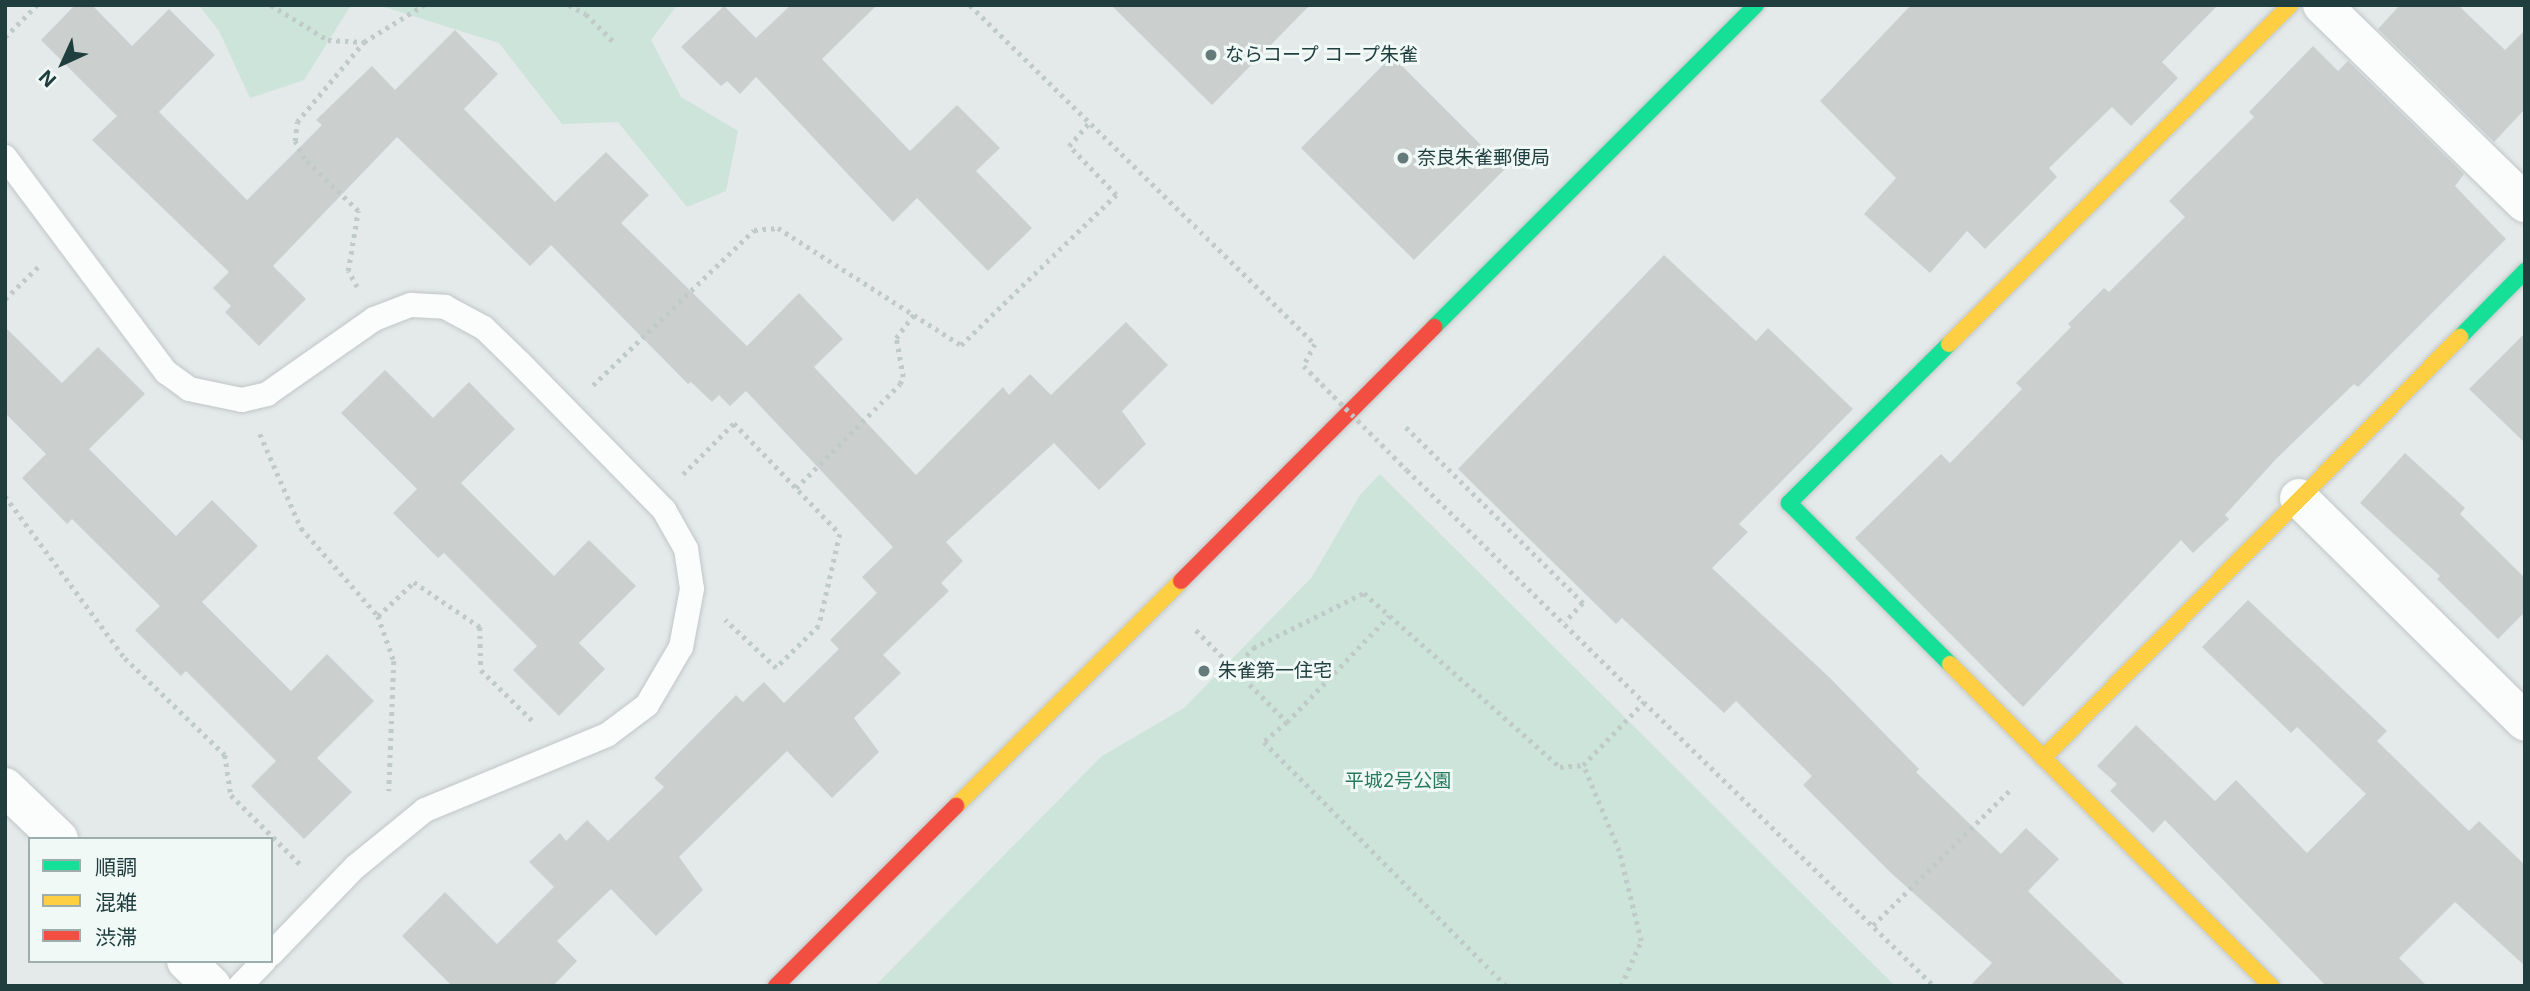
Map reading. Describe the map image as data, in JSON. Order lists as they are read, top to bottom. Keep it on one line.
{"parks":["平城2号公園"],"places":["ならコープ コープ朱雀","奈良朱雀郵便局","朱雀第一住宅"],"legend":["順調","混雑","渋滞"],"north":"bottom left"}
